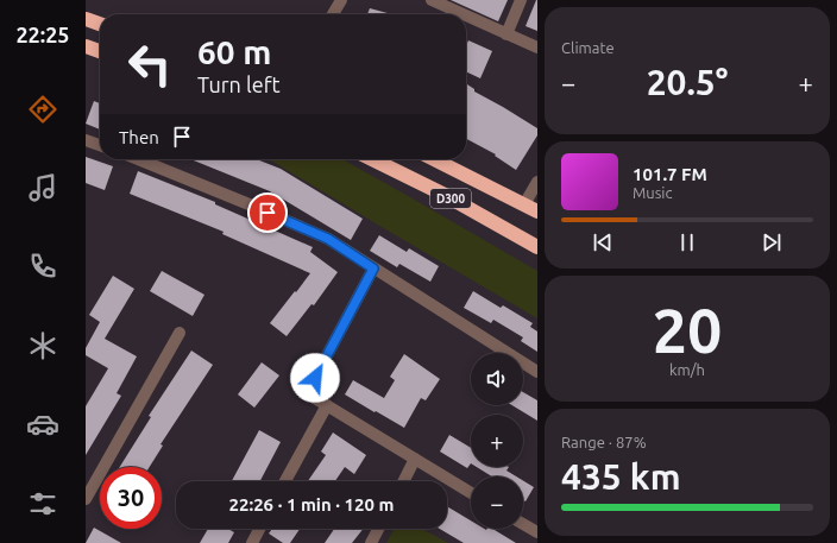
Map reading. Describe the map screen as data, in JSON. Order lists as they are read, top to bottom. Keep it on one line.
{"streets":{"highway":["D300"]},"page":{"tabs":"22:25","tile":["Climate",["20","km/h"],["Range · 87%","435 km"]],"turn":["60 m","Turn left"],"heat":["−","20.5°","+"],"then":"Then","song":["101.7 FM","Music"],"map_buttons":["+","−"],"limit":"30","trip":"22:26 · 1 min · 120 m"}}
